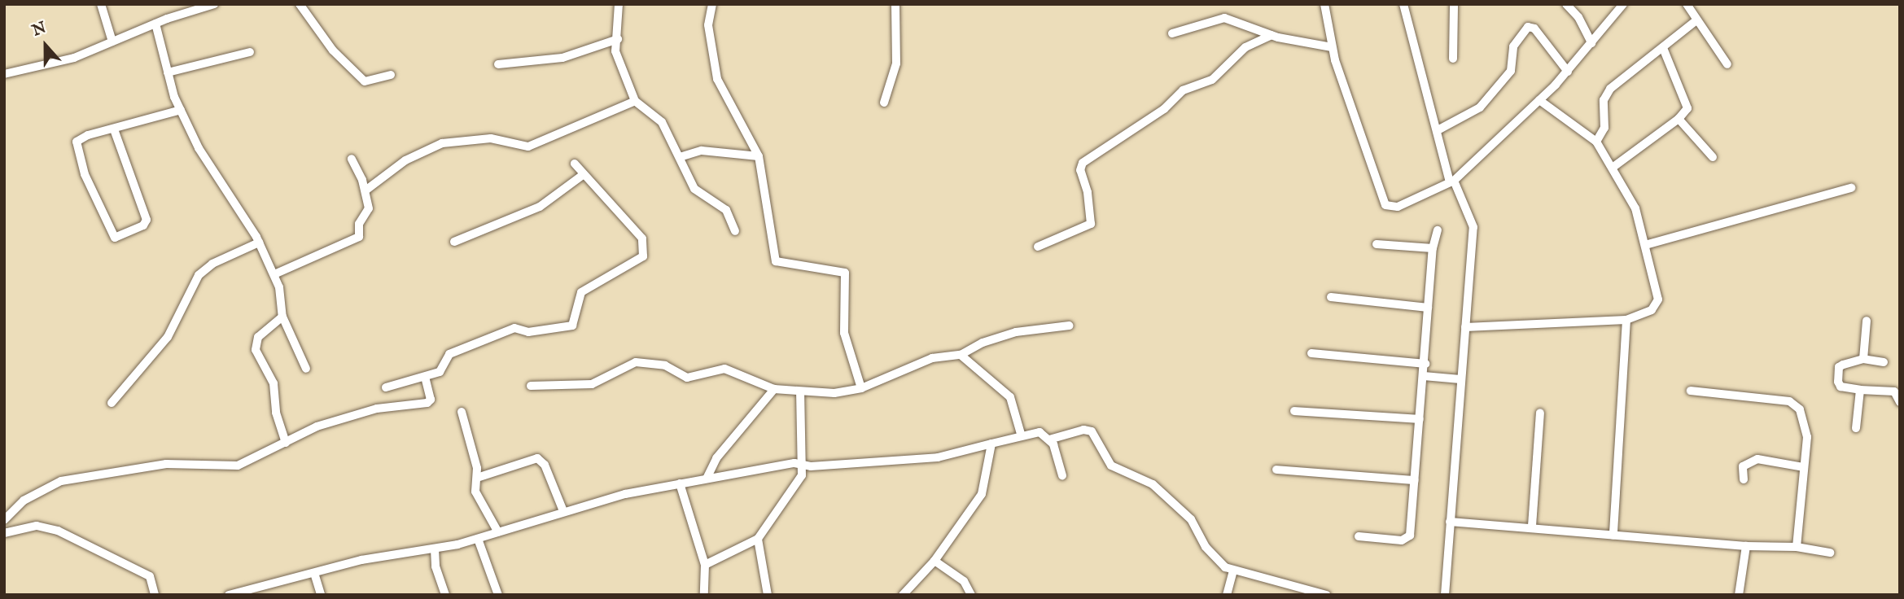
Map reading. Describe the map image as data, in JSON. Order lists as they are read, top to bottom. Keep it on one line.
{"north":"top"}
